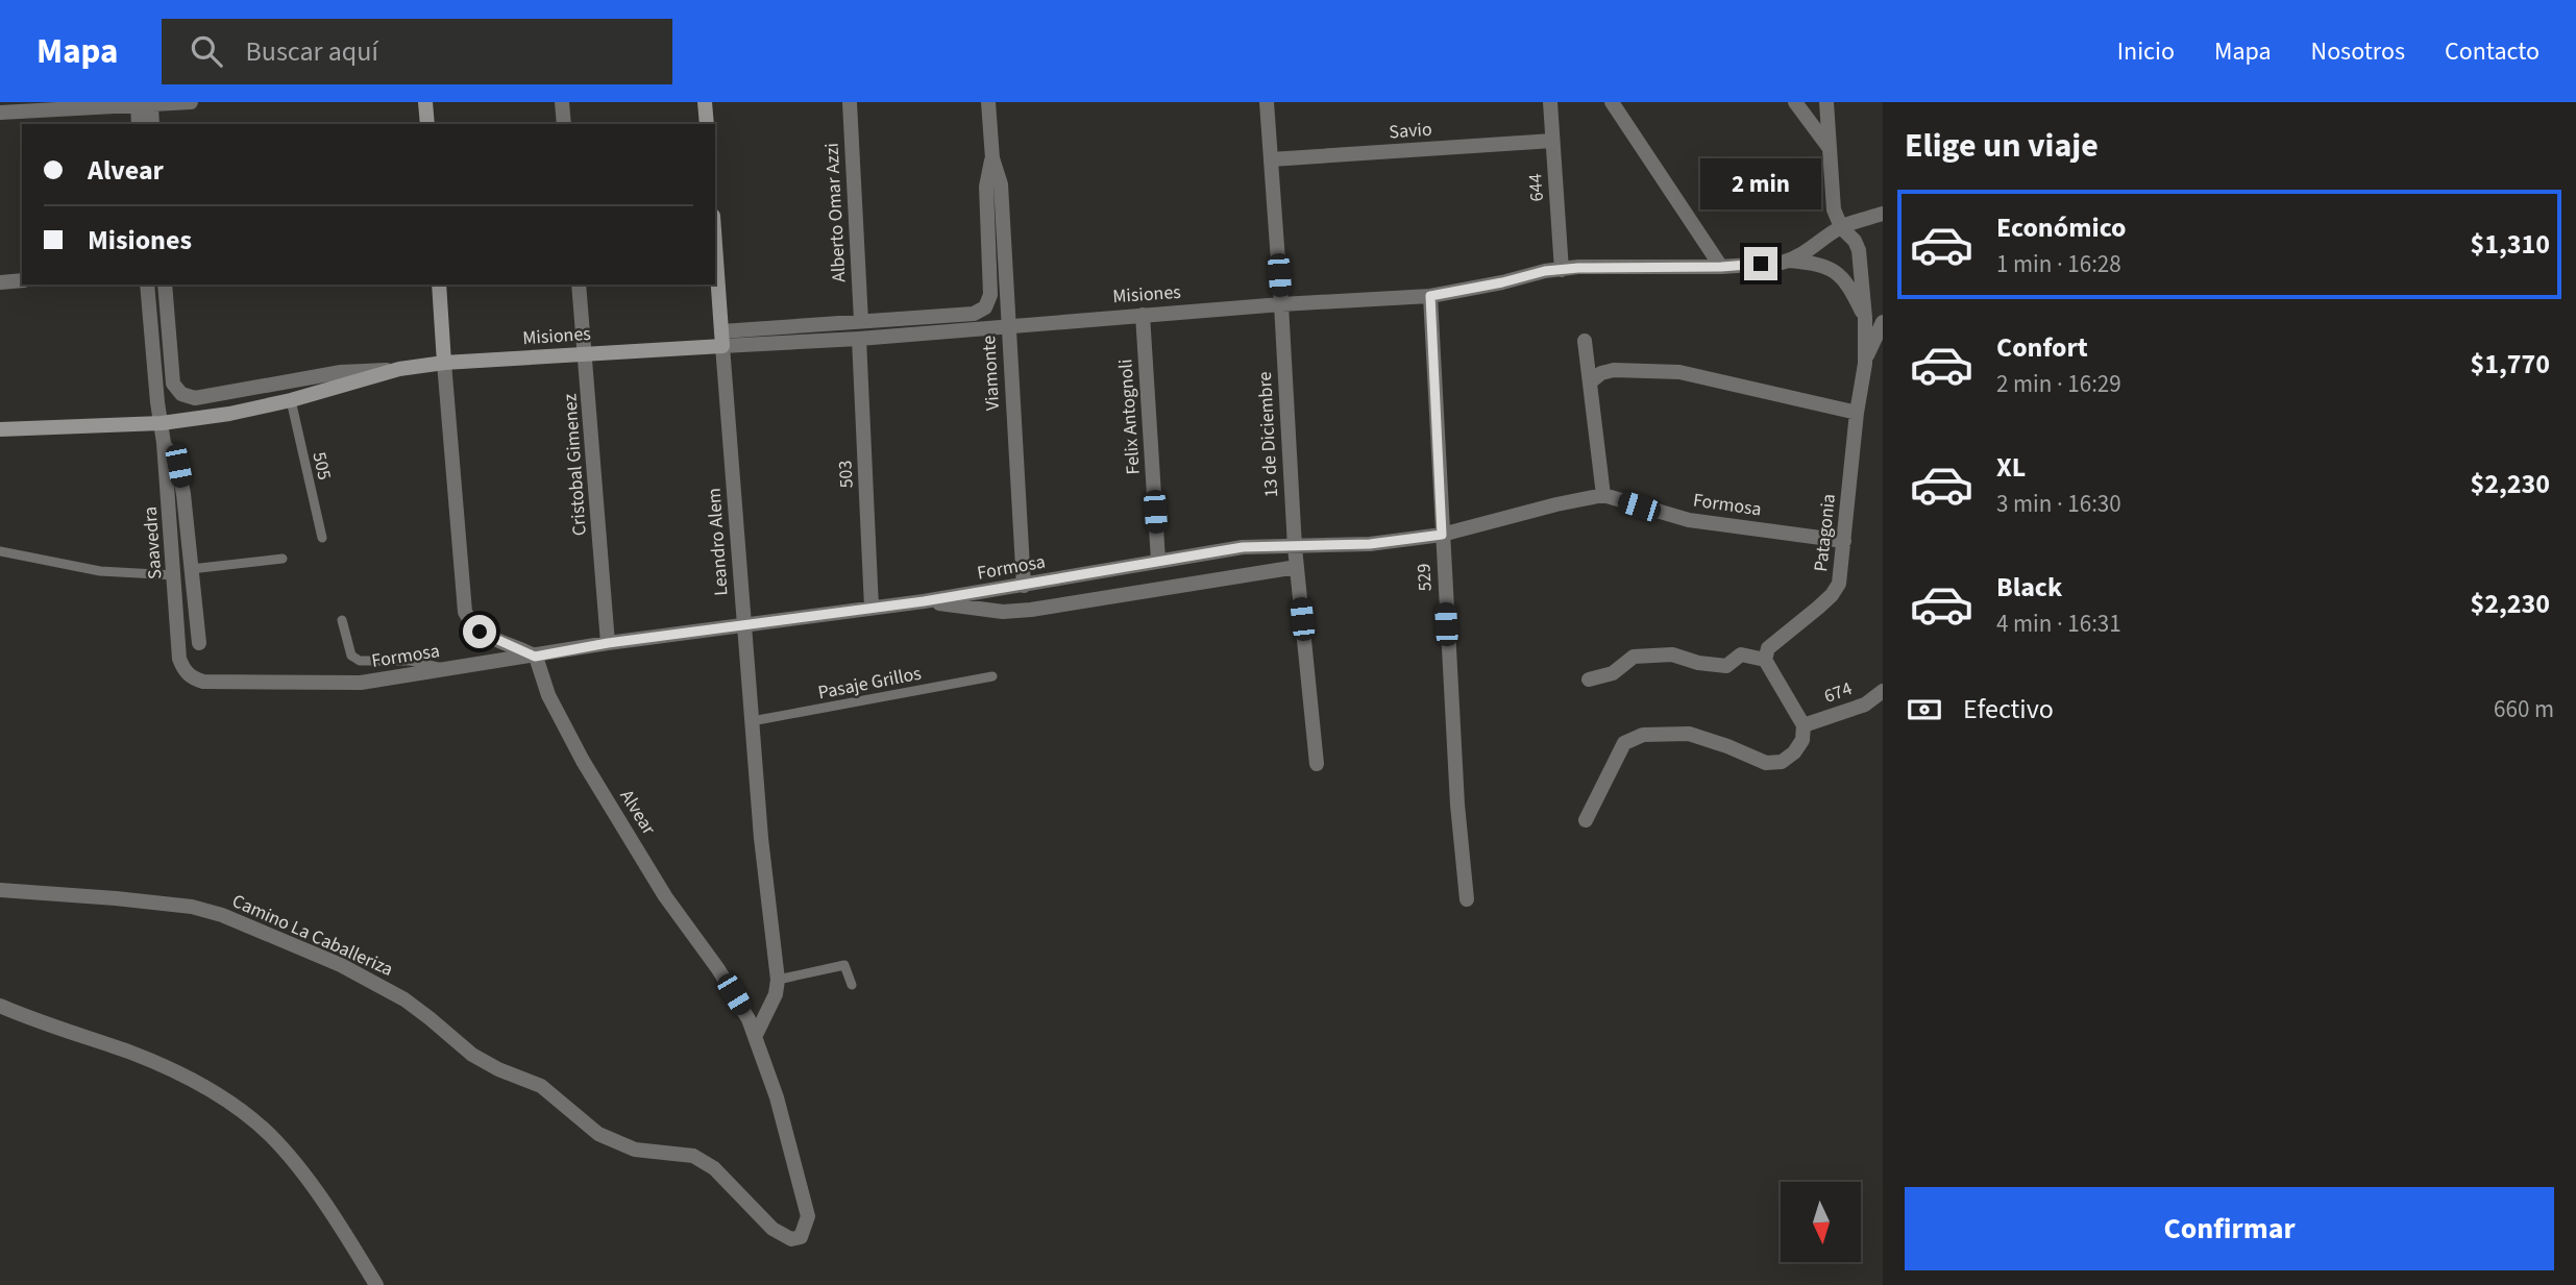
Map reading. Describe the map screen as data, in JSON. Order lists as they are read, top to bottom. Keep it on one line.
{"streets":{"main road":["Misiones","Leandro Alem"],"street":["Savio","644","Alberto Omar Azzi","Viamonte","Felix Antognoli","13 de Diciembre","Cristobal Gimenez","503","Formosa","Patagonia","Saavedra","529","674","Alvear","Camino La Caballeriza"],"lane":["505","Pasaje Grillos"]},"crossings":[["Savio","644"],["Savio","13 de Diciembre"],["644","Misiones"],["Alberto Omar Azzi","Misiones"],["Misiones","Viamonte"],["Misiones","Felix Antognoli"],["Misiones","13 de Diciembre"],["Misiones","Cristobal Gimenez"],["Misiones","505"],["Misiones","503"],["Misiones","Patagonia"],["Misiones","Leandro Alem"],["Misiones","Saavedra"],["Misiones","529"],["Viamonte","Formosa"],["Felix Antognoli","Formosa"],["13 de Diciembre","Formosa"],["Cristobal Gimenez","Formosa"],["503","Formosa"],["Formosa","Patagonia"],["Formosa","Leandro Alem"],["Formosa","Saavedra"],["Formosa","529"],["Formosa","Alvear"],["Leandro Alem","Pasaje Grillos"],["Leandro Alem","Alvear"],["Alvear","Camino La Caballeriza"]],"north":"bottom","page":{"header":"Mapa","search":"Buscar aquí","nav":["Inicio","Mapa","Nosotros","Contacto"],"heading":"Elige un viaje","banner":["Alvear","Misiones"],"bubble":"2 min","list":[{"name":"Económico","note":"1 min · 16:28","value":"$1,310"},{"name":"Confort","note":"2 min · 16:29","value":"$1,770"},{"name":"XL","note":"3 min · 16:30","value":"$2,230"},{"name":"Black","note":"4 min · 16:31","value":"$2,230"}],"pay":["Efectivo","660 m"],"buttons":"Confirmar"}}
